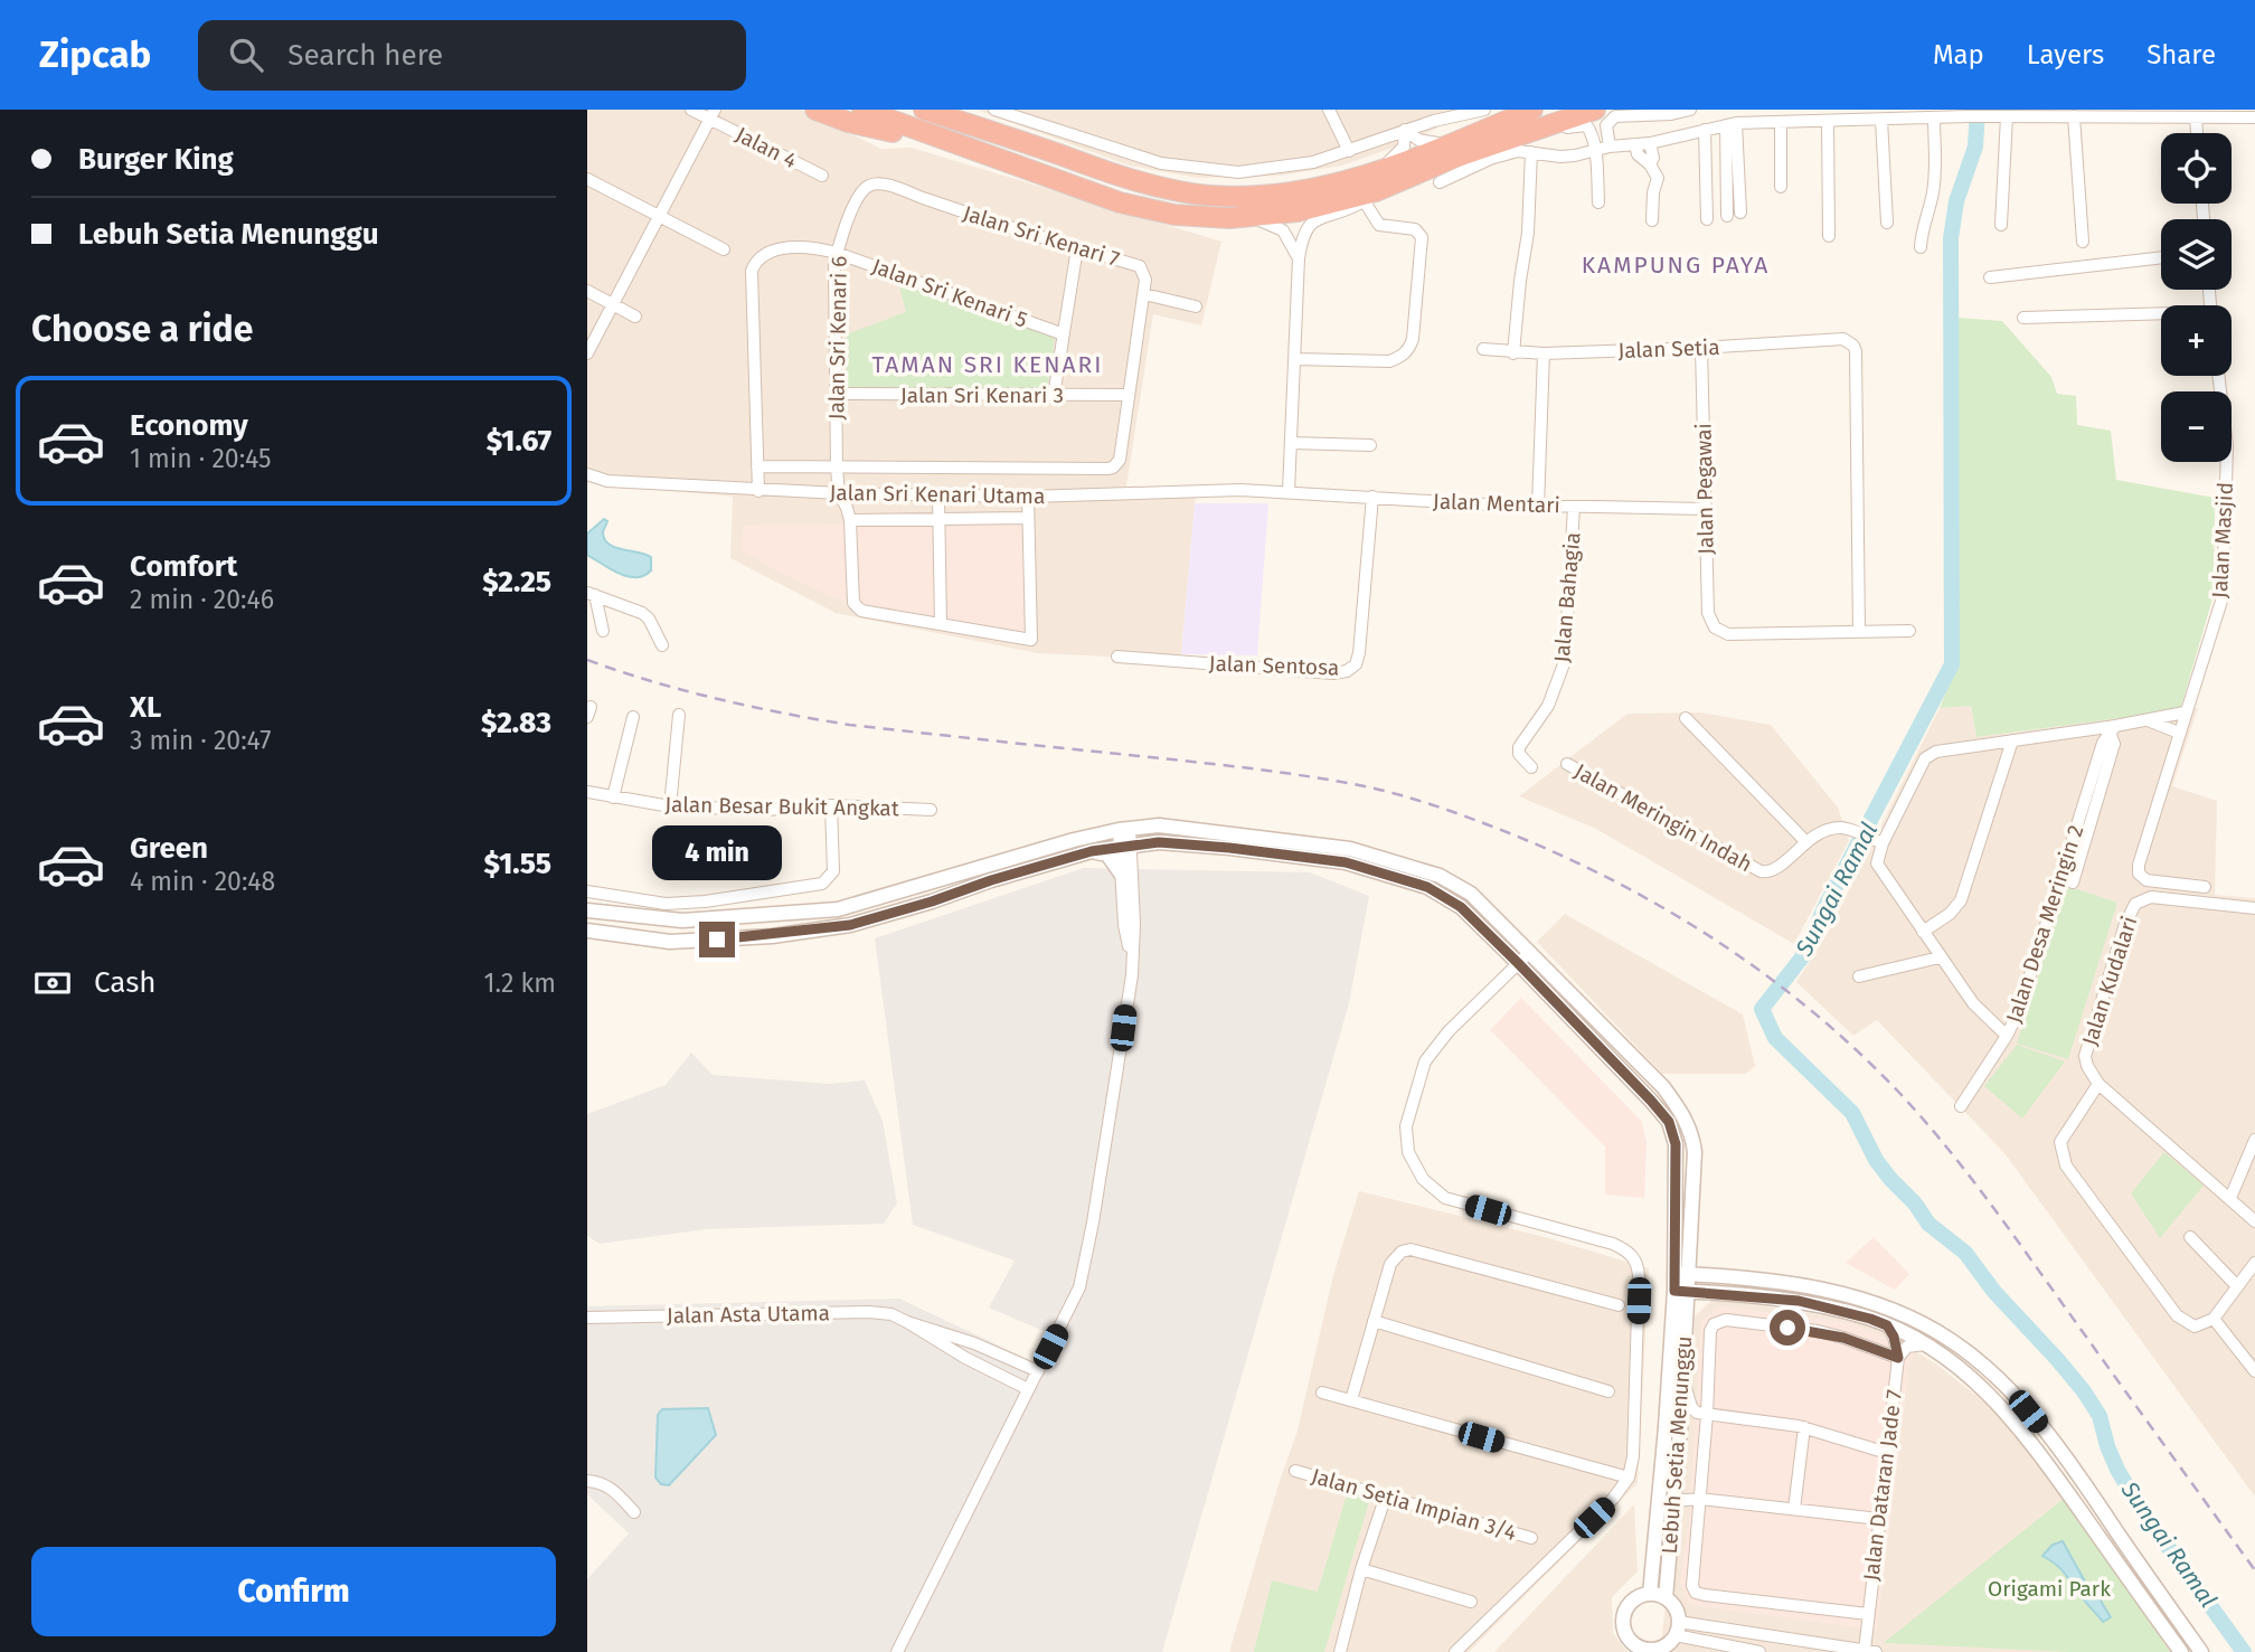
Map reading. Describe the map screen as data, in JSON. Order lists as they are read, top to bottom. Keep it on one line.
{"streets":{"street":["Jalan 4","Jalan Sri Kenari 7","Jalan Sri Kenari 5","Jalan Sri Kenari 6","Jalan Setia","Jalan Sri Kenari 3","Jalan Pegawai","Jalan Sri Kenari Utama","Jalan Mentari","Jalan Masjid","Jalan Bahagia","Jalan Sentosa","Jalan Besar Bukit Angkat","Jalan Meringin Indah","Jalan Desa Meringin 2","Jalan Kudalari","Jalan Asta Utama","Lebuh Setia Menunggu","Jalan Dataran Jade 7","Jalan Setia Impian 3/4"]},"crossings":[["Jalan Sri Kenari 7","Jalan Sri Kenari 6"],["Jalan Sri Kenari 5","Jalan Sri Kenari 6"],["Jalan Sri Kenari 6","Jalan Sri Kenari 3"],["Jalan Sri Kenari 6","Jalan Sri Kenari Utama"],["Jalan Setia","Jalan Pegawai"],["Jalan Pegawai","Jalan Mentari"],["Jalan Sri Kenari Utama","Jalan Mentari"],["Jalan Mentari","Jalan Bahagia"],["Jalan Mentari","Jalan Sentosa"]],"districts":["KAMPUNG PAYA","TAMAN SRI KENARI"],"water":["Sungai Ramal"],"parks":["Origami Park"],"page":{"header":"Zipcab","search":"Search here","nav":["Map","Layers","Share"],"banner":["Burger King","Lebuh Setia Menunggu"],"map_buttons":["+","−"],"heading":"Choose a ride","list":[{"name":"Economy","note":"1 min · 20:45","value":"$1.67"},{"name":"Comfort","note":"2 min · 20:46","value":"$2.25"},{"name":"XL","note":"3 min · 20:47","value":"$2.83"},{"name":"Green","note":"4 min · 20:48","value":"$1.55"}],"bubble":"4 min","pay":["Cash","1.2 km"],"buttons":"Confirm"}}
